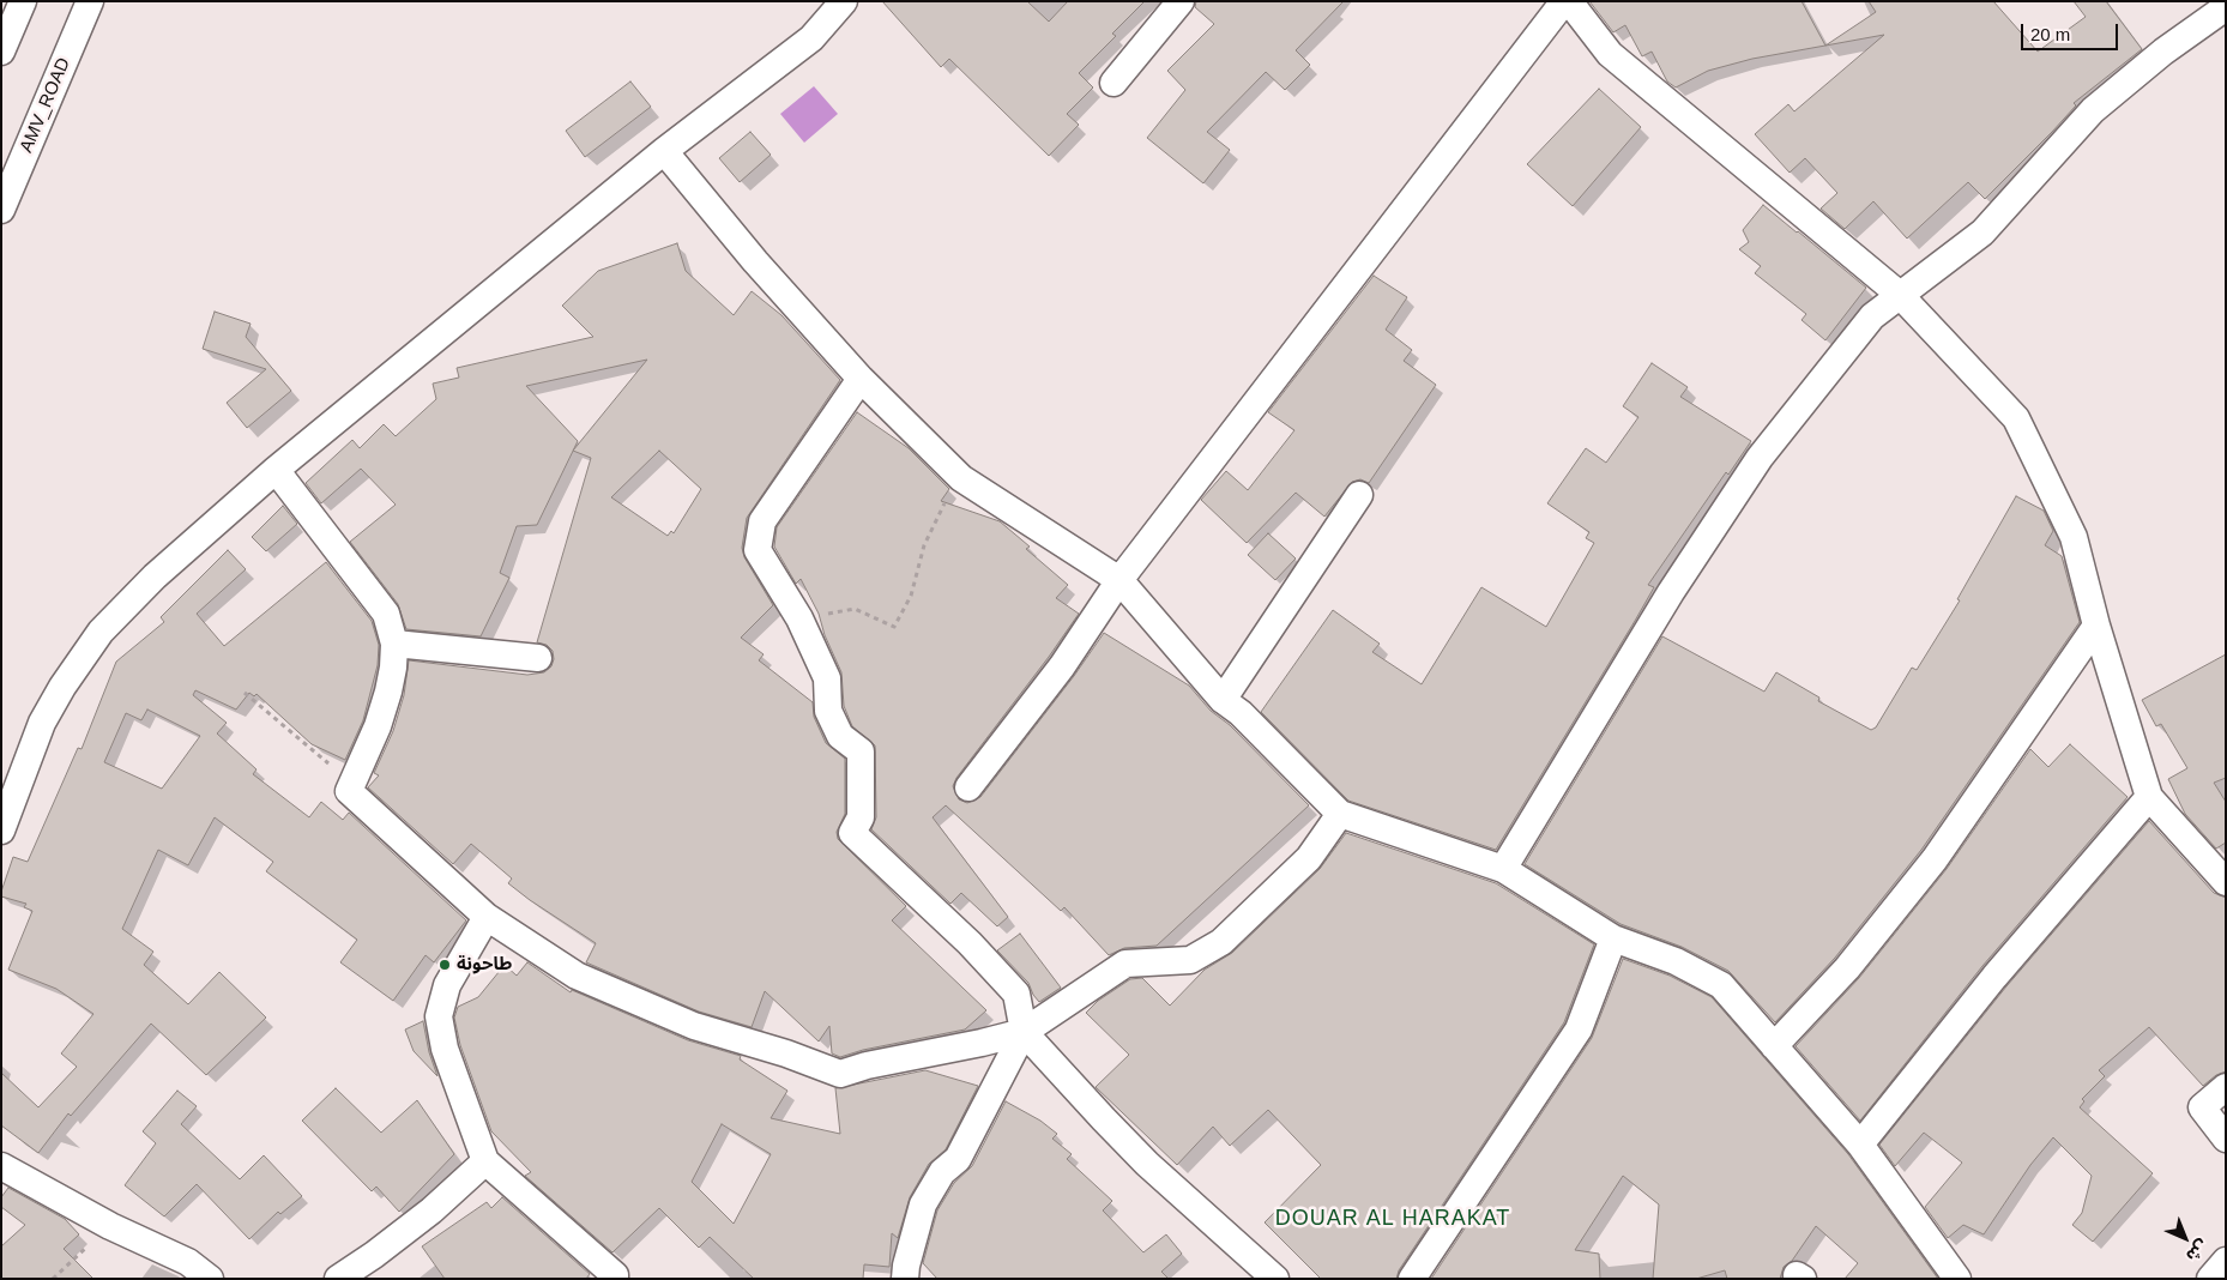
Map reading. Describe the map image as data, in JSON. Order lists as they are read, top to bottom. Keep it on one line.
{"streets":{"street":["AMV_ROAD"]},"districts":["DOUAR AL HARAKAT"],"places":["طاحونة"],"scale_bar":"20 m","north":"bottom right"}
